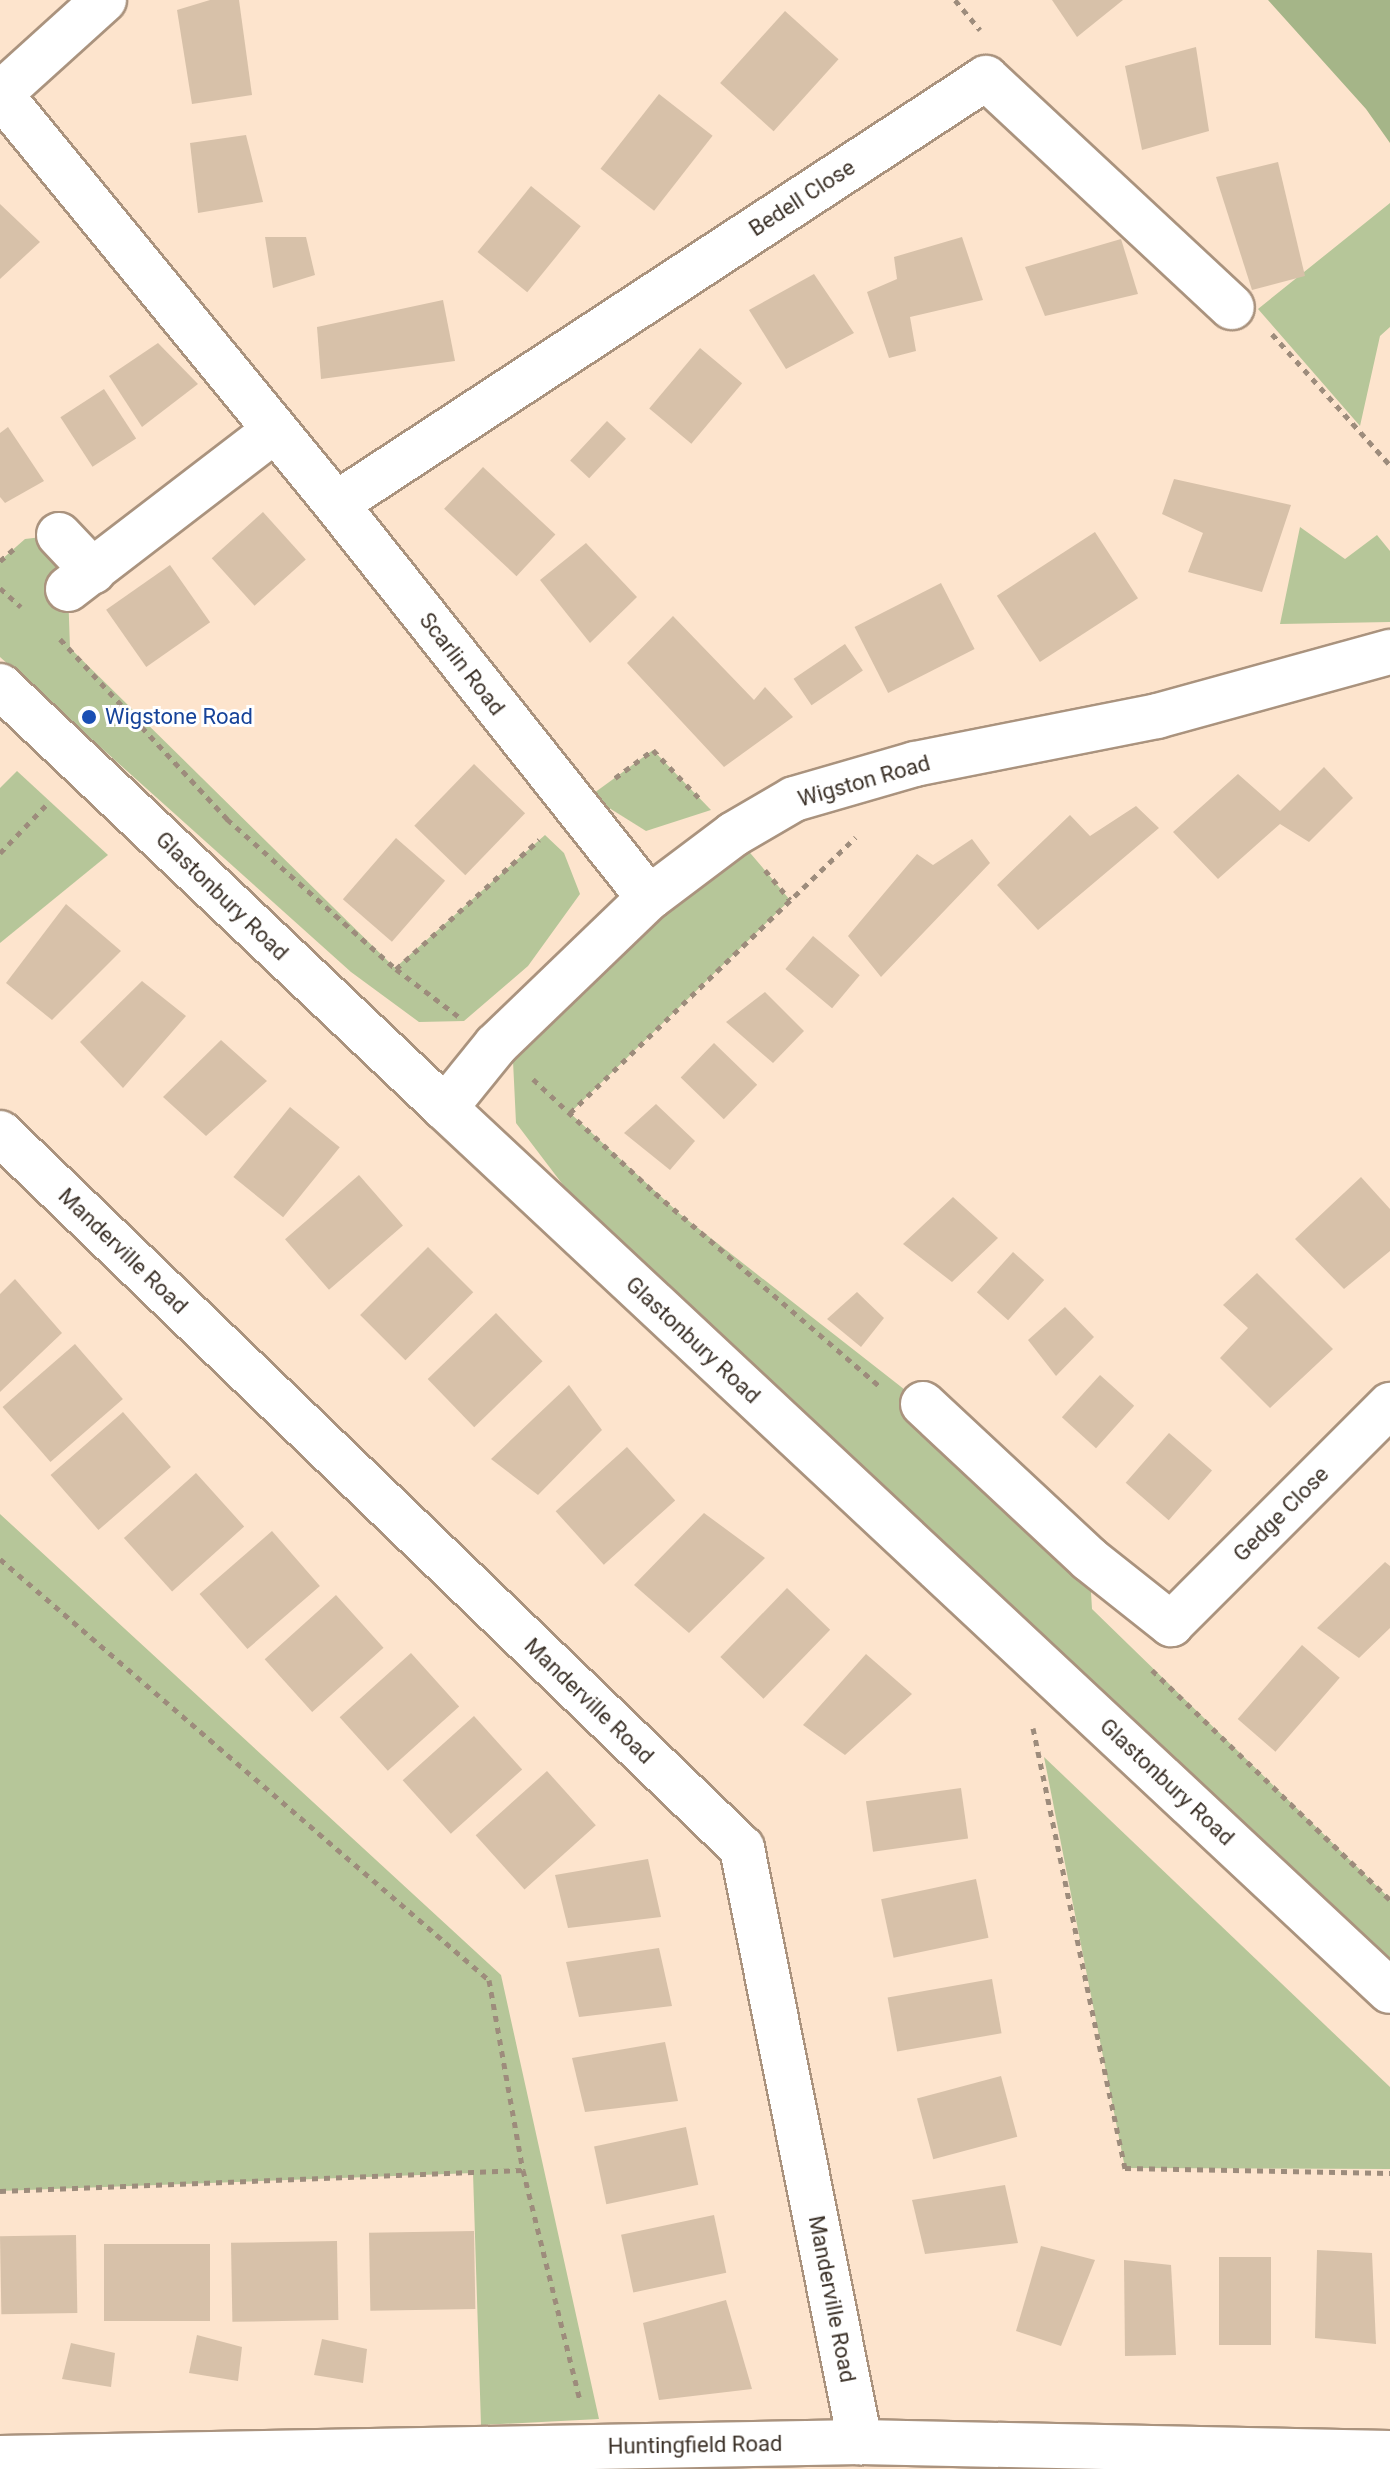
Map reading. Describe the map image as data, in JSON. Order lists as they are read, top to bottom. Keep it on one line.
{"streets":{"street":["Bedell Close","Scarlin Road","Wigston Road","Glastonbury Road","Manderville Road","Gedge Close","Huntingfield Road"]},"crossings":[["Bedell Close","Scarlin Road"],["Scarlin Road","Wigston Road"],["Wigston Road","Glastonbury Road"],["Manderville Road","Huntingfield Road"]],"places":["Wigstone Road"]}
